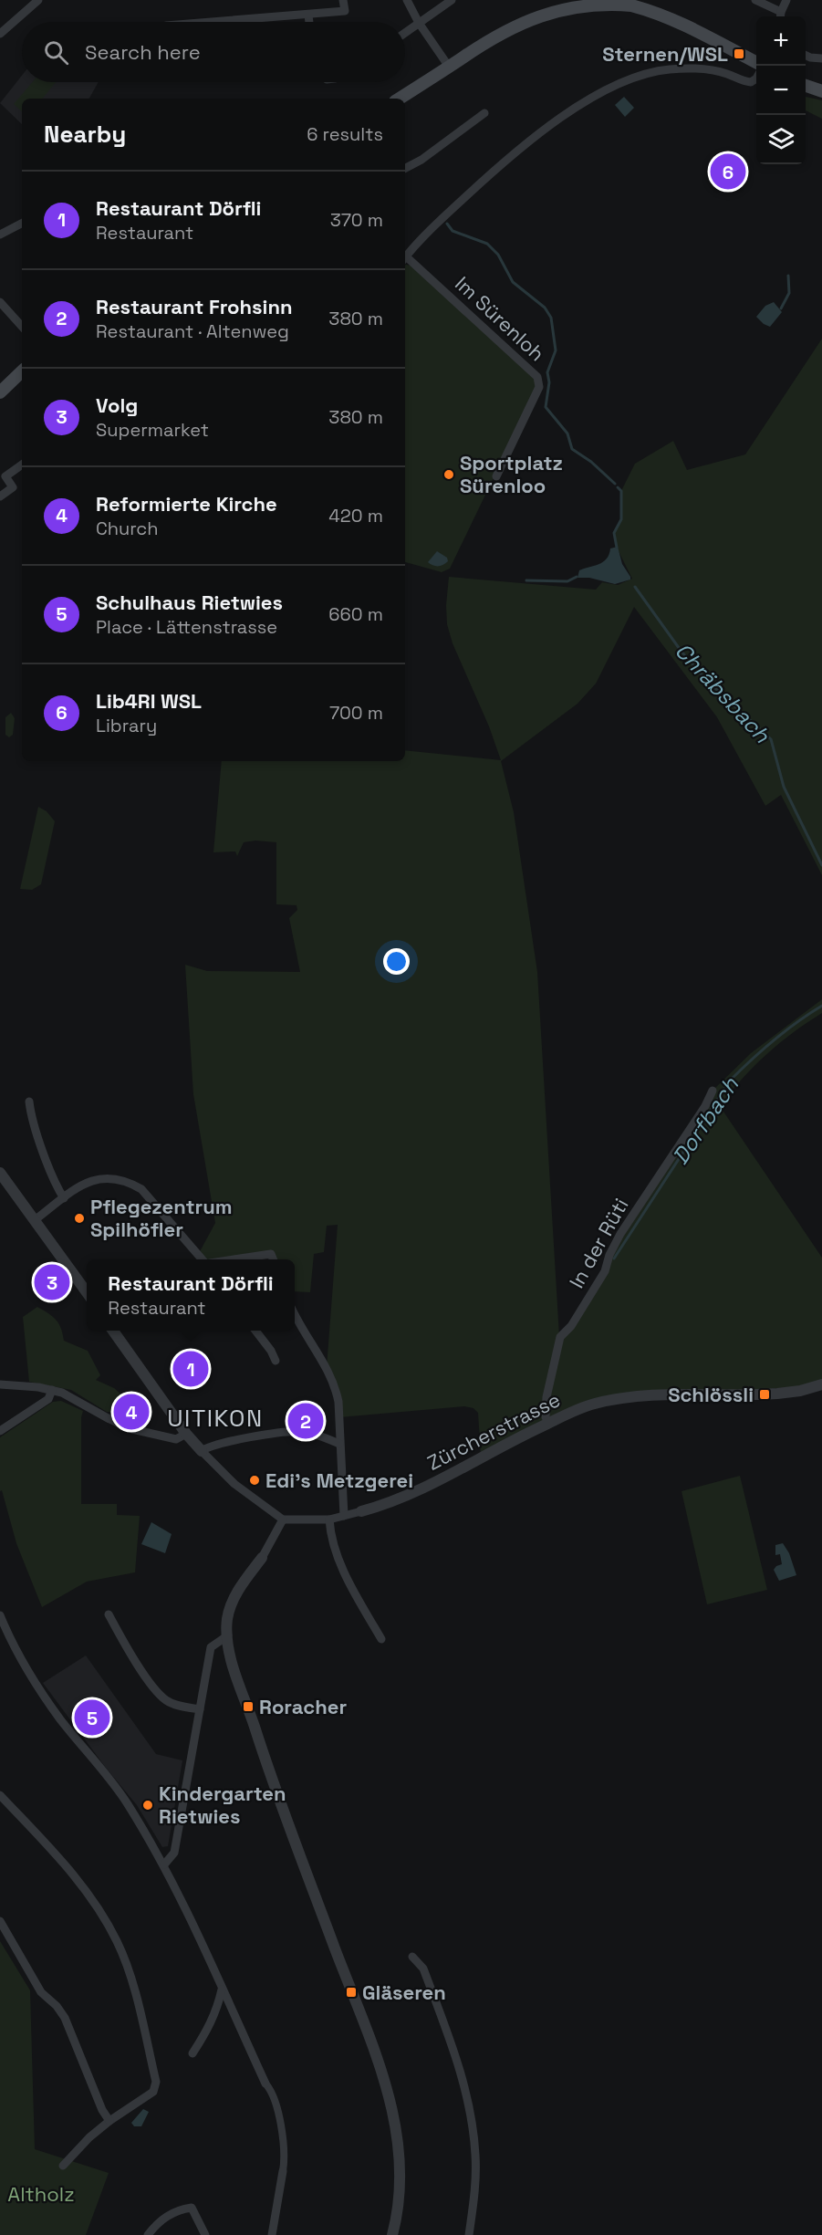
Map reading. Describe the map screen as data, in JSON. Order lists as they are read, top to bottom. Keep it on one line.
{"streets":{"street":["Im Sürenloh","In der Rüti","Zürcherstrasse"]},"crossings":[["In der Rüti","Zürcherstrasse"]],"districts":["UITIKON"],"water":["Chräbsbach","Dorfbach"],"parks":["Altholz"],"places":{"transit":["Sternen/WSL","Schlössli","Roracher","Gläseren"],"other":["Sportplatz Sürenloo","Pflegezentrum Spilhöfler","Edi's Metzgerei","Kindergarten Rietwies"]},"page":{"map_buttons":["+","−"],"search":"Search here","heading":["Nearby","6 results"],"pins":["6","3","1","4","2","5"],"list":[{"mark":"1","name":"Restaurant Dörfli","note":"Restaurant","value":"370 m"},{"mark":"2","name":"Restaurant Frohsinn","note":"Restaurant · Altenweg","value":"380 m"},{"mark":"3","name":"Volg","note":"Supermarket","value":"380 m"},{"mark":"4","name":"Reformierte Kirche","note":"Church","value":"420 m"},{"mark":"5","name":"Schulhaus Rietwies","note":"Place · Lättenstrasse","value":"660 m"},{"mark":"6","name":"Lib4RI WSL","note":"Library","value":"700 m"}],"popup":["Restaurant Dörfli","Restaurant"]}}
